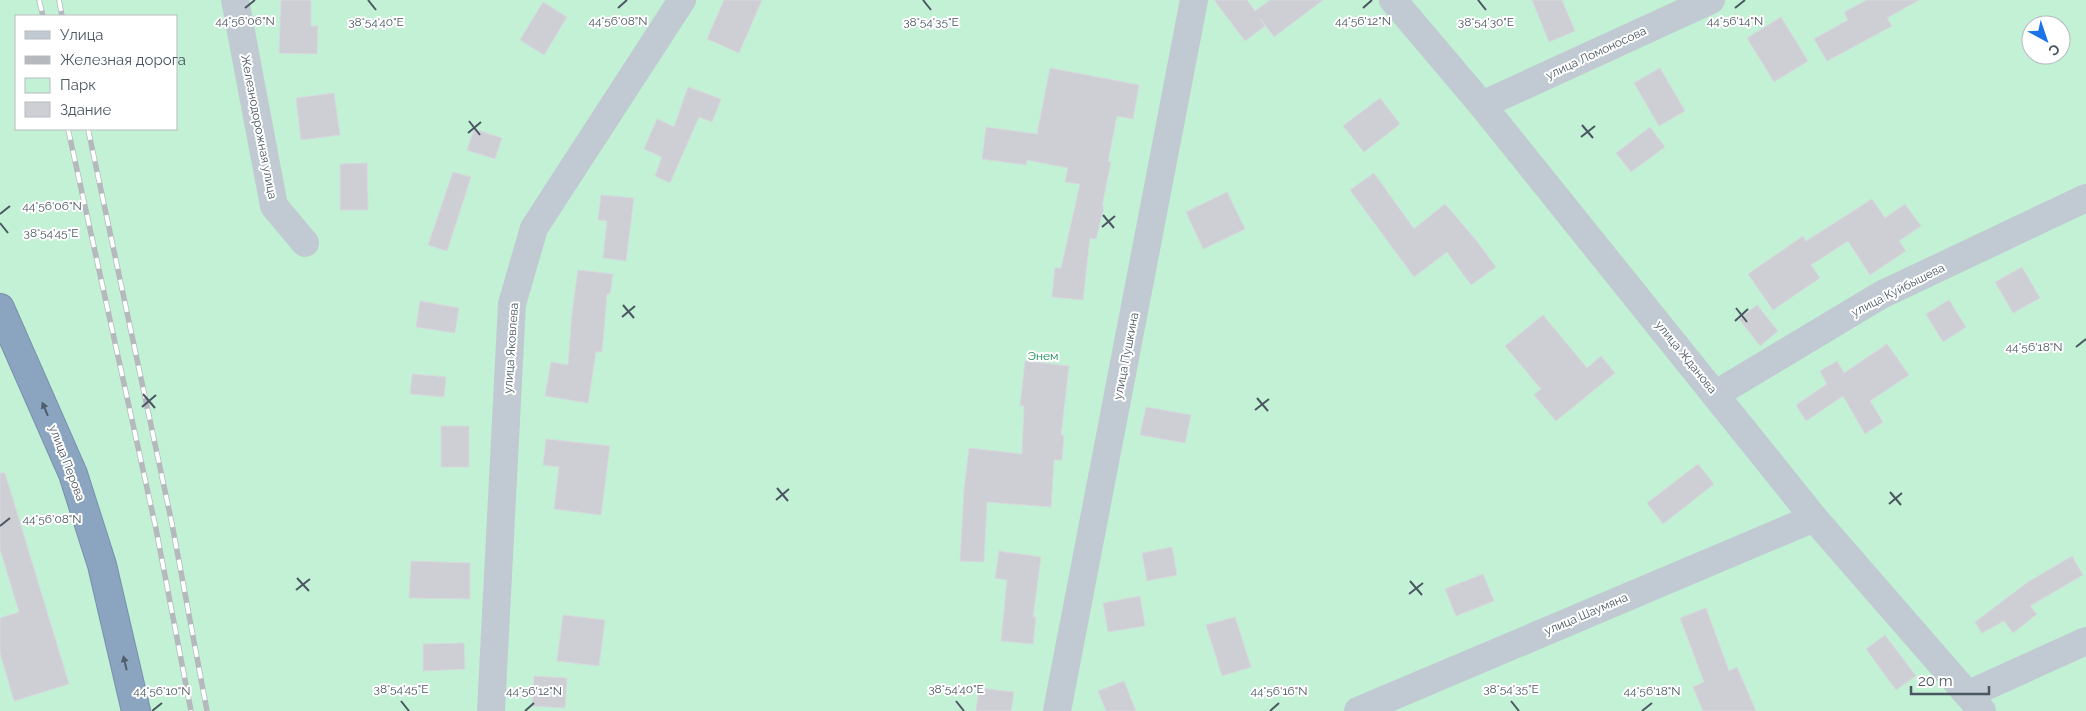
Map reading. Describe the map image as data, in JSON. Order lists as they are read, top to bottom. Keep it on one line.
{"streets":{"highway":["улица Перова"],"street":["улица Ломоносова","Железнодорожная улица","улица Куйбышева","улица Яковлева","улица Пушкина","улица Жданова","улица Шаумяна"]},"crossings":[["улица Ломоносова","улица Жданова"],["улица Куйбышева","улица Жданова"],["улица Жданова","улица Шаумяна"]],"one_way":["улица Перова"],"parks":["Энем"],"legend":["Улица","Железная дорога","Парк","Здание"],"scale_bar":"20 m","north":"bottom right","coordinates":["44°56'12\"N","44°56'06\"N","44°56'08\"N","44°56'14\"N","38°54'40\"E","38°54'35\"E","38°54'30\"E","38°54'45\"E","44°56'18\"N","44°56'10\"N","44°56'16\"N"]}
